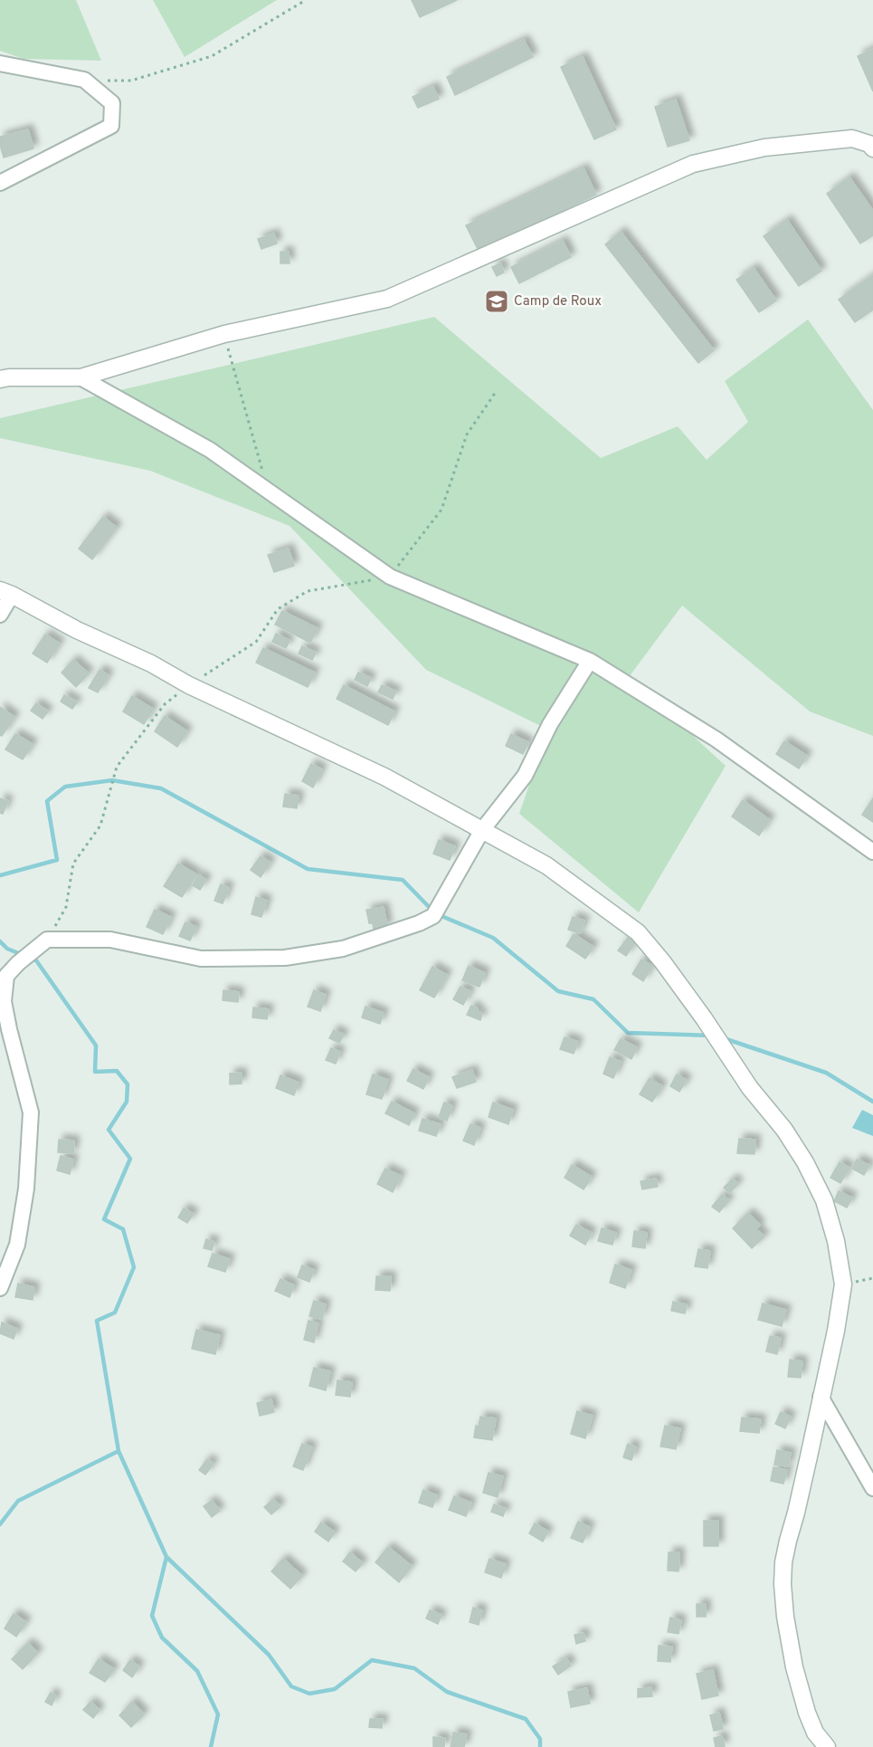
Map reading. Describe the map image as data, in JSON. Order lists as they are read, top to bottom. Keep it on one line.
{"places":{"school or university":["Camp de Roux"]}}
